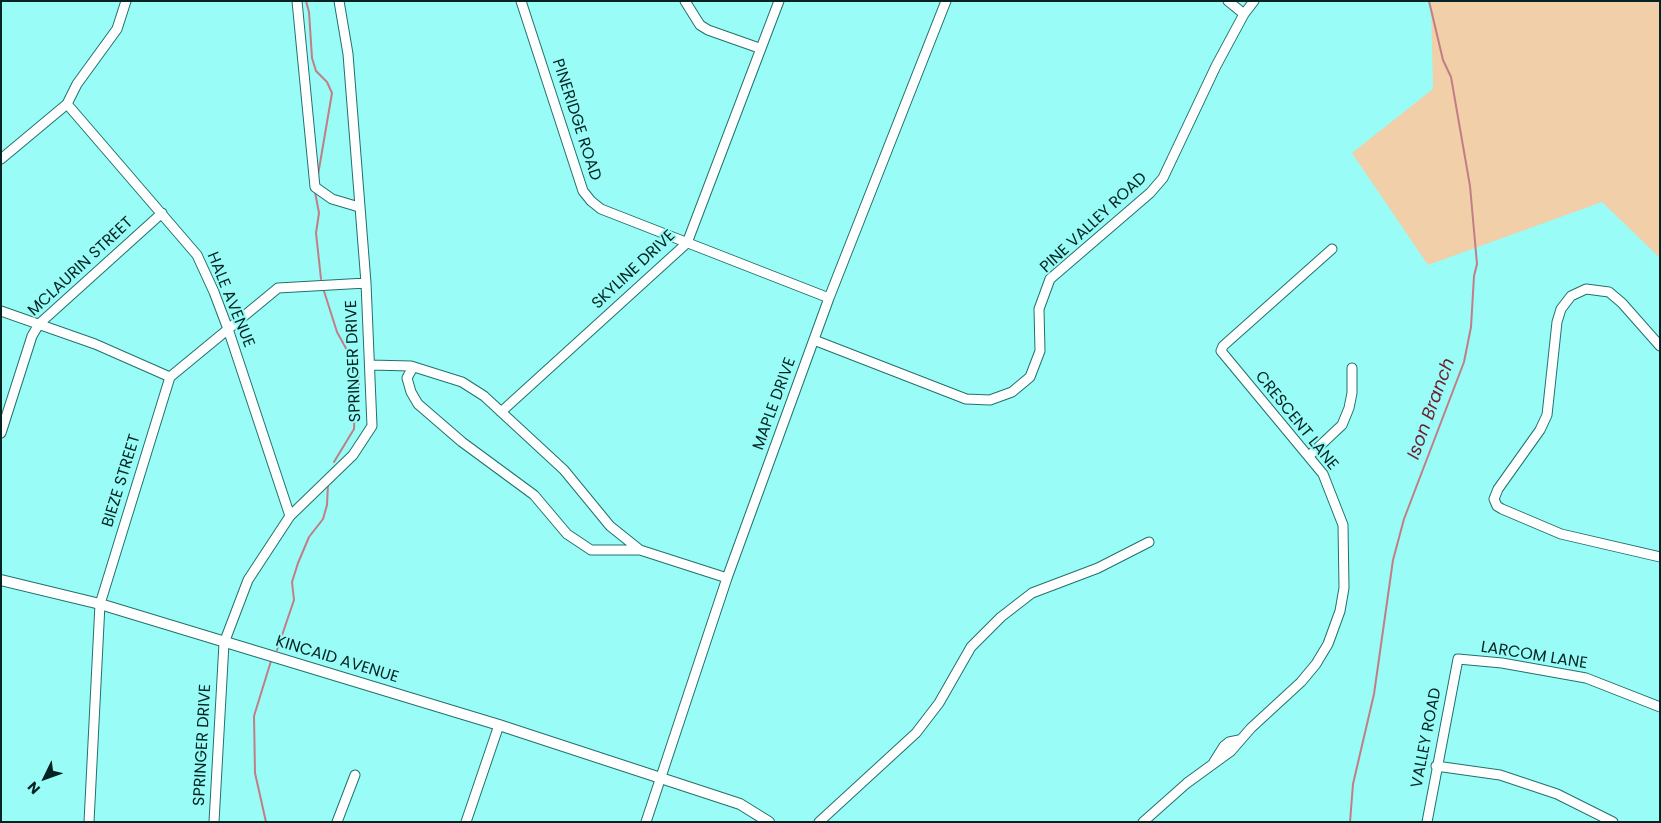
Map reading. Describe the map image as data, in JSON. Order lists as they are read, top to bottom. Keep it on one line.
{"streets":{"street":["PINERIDGE ROAD","PINE VALLEY ROAD","MCLAURIN STREET","SKYLINE DRIVE","HALE AVENUE","SPRINGER DRIVE","MAPLE DRIVE","CRESCENT LANE","BIEZE STREET","LARCOM LANE","KINCAID AVENUE","VALLEY ROAD"]},"crossings":[["PINERIDGE ROAD","SKYLINE DRIVE"],["PINERIDGE ROAD","MAPLE DRIVE"],["PINE VALLEY ROAD","MAPLE DRIVE"],["MCLAURIN STREET","HALE AVENUE"],["HALE AVENUE","SPRINGER DRIVE"],["SPRINGER DRIVE","KINCAID AVENUE"],["MAPLE DRIVE","KINCAID AVENUE"],["BIEZE STREET","KINCAID AVENUE"],["LARCOM LANE","VALLEY ROAD"]],"water":["Ison Branch"],"north":"bottom left"}
